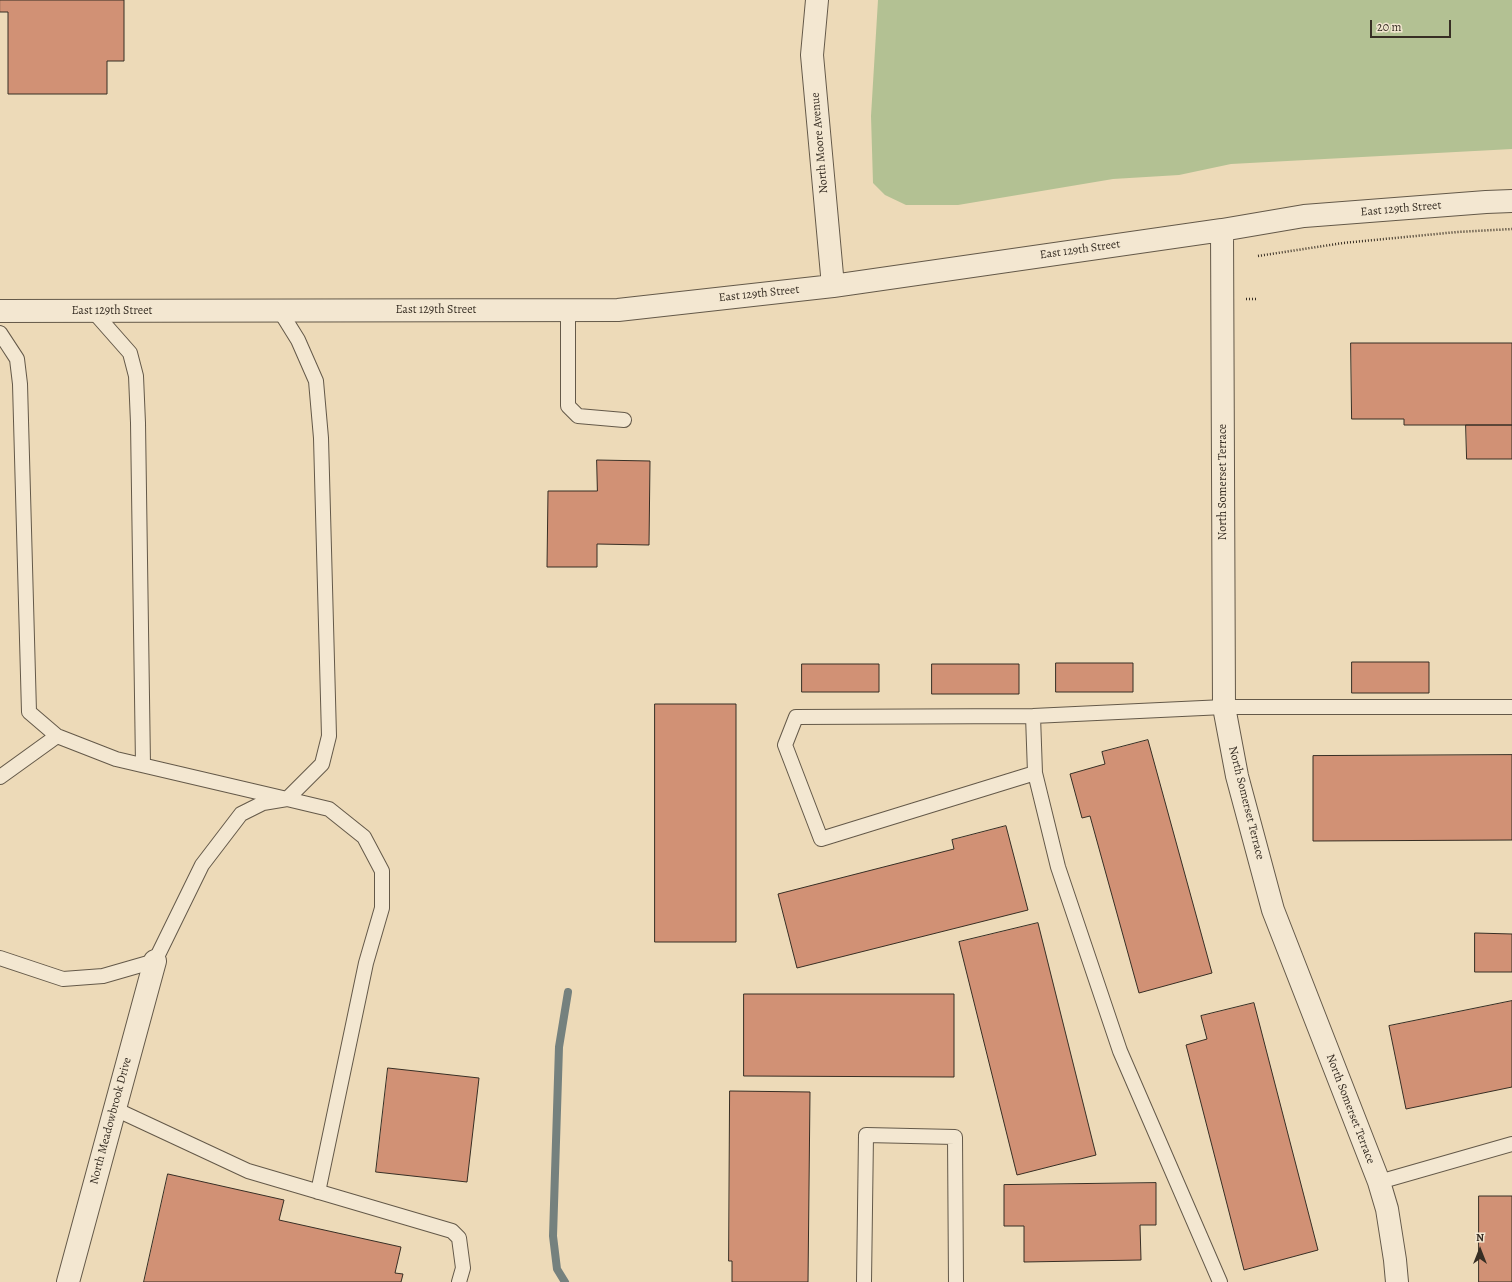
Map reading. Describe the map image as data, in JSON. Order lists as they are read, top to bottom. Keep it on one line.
{"streets":{"street":["North Moore Avenue","East 129th Street","North Somerset Terrace","North Meadowbrook Drive"]},"crossings":[["North Moore Avenue","East 129th Street"],["East 129th Street","North Somerset Terrace"]],"scale_bar":"20 m","north":"top"}
